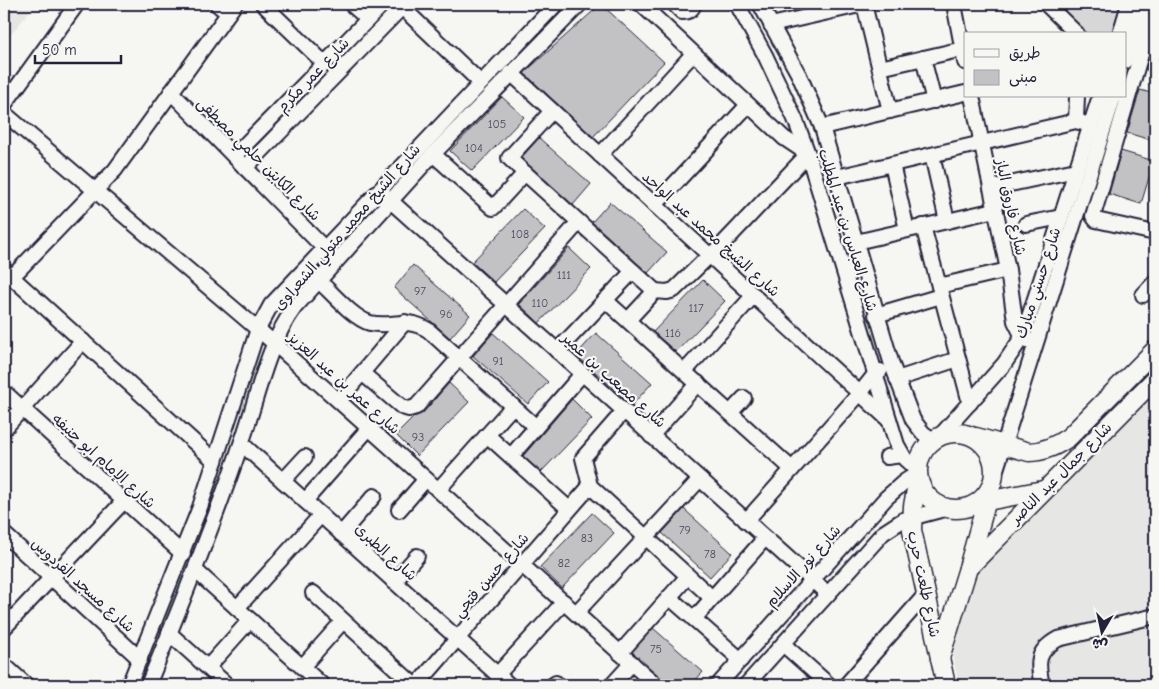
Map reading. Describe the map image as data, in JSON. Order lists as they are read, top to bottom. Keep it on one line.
{"streets":{"main road":["شارع جمال عبد الناصر","شارع طلعت حرب"],"street":["شارع عمر مكرم","شارع الكابتن حلمي مصطفى","شارع فاروق الباز","شارع الشيخ محمد متولي الشعراوى","شارع العباس بن عبد المطلب","شارع الشيخ محمد عبد الواحد","شارع حسني مبارك","شارع مصعب بن عمير","شارع عمر بن عبد العزيز","شارع الإمام ابو حنيفه","شارع الطبرى","شارع نور الاسلام","شارع حسن فتحي","شارع مسجد الفردوس"]},"crossings":[["شارع عمر مكرم","شارع الكابتن حلمي مصطفى"],["شارع الكابتن حلمي مصطفى","شارع الشيخ محمد متولي الشعراوى"],["شارع فاروق الباز","شارع حسني مبارك"],["شارع الشيخ محمد متولي الشعراوى","شارع الشيخ محمد عبد الواحد"],["شارع الشيخ محمد متولي الشعراوى","شارع مصعب بن عمير"],["شارع الشيخ محمد متولي الشعراوى","شارع عمر بن عبد العزيز"],["شارع الشيخ محمد متولي الشعراوى","شارع الإمام ابو حنيفه"],["شارع الشيخ محمد متولي الشعراوى","شارع الطبرى"],["شارع الشيخ محمد متولي الشعراوى","شارع مسجد الفردوس"],["شارع العباس بن عبد المطلب","شارع الشيخ محمد عبد الواحد"],["شارع العباس بن عبد المطلب","شارع حسني مبارك"],["شارع العباس بن عبد المطلب","شارع جمال عبد الناصر"],["شارع العباس بن عبد المطلب","شارع نور الاسلام"],["شارع العباس بن عبد المطلب","شارع طلعت حرب"],["شارع حسني مبارك","شارع جمال عبد الناصر"],["شارع حسني مبارك","شارع نور الاسلام"],["شارع حسني مبارك","شارع طلعت حرب"],["شارع مصعب بن عمير","شارع نور الاسلام"],["شارع عمر بن عبد العزيز","شارع حسن فتحي"],["شارع جمال عبد الناصر","شارع نور الاسلام"],["شارع جمال عبد الناصر","شارع طلعت حرب"],["شارع الطبرى","شارع حسن فتحي"],["شارع نور الاسلام","شارع طلعت حرب"]],"house_numbers":["105","104","108","111","97","110","117","96","116","91","93","79","83","78","82","75"],"legend":["طريق","مبنى"],"scale_bar":"50 m","north":"bottom"}
